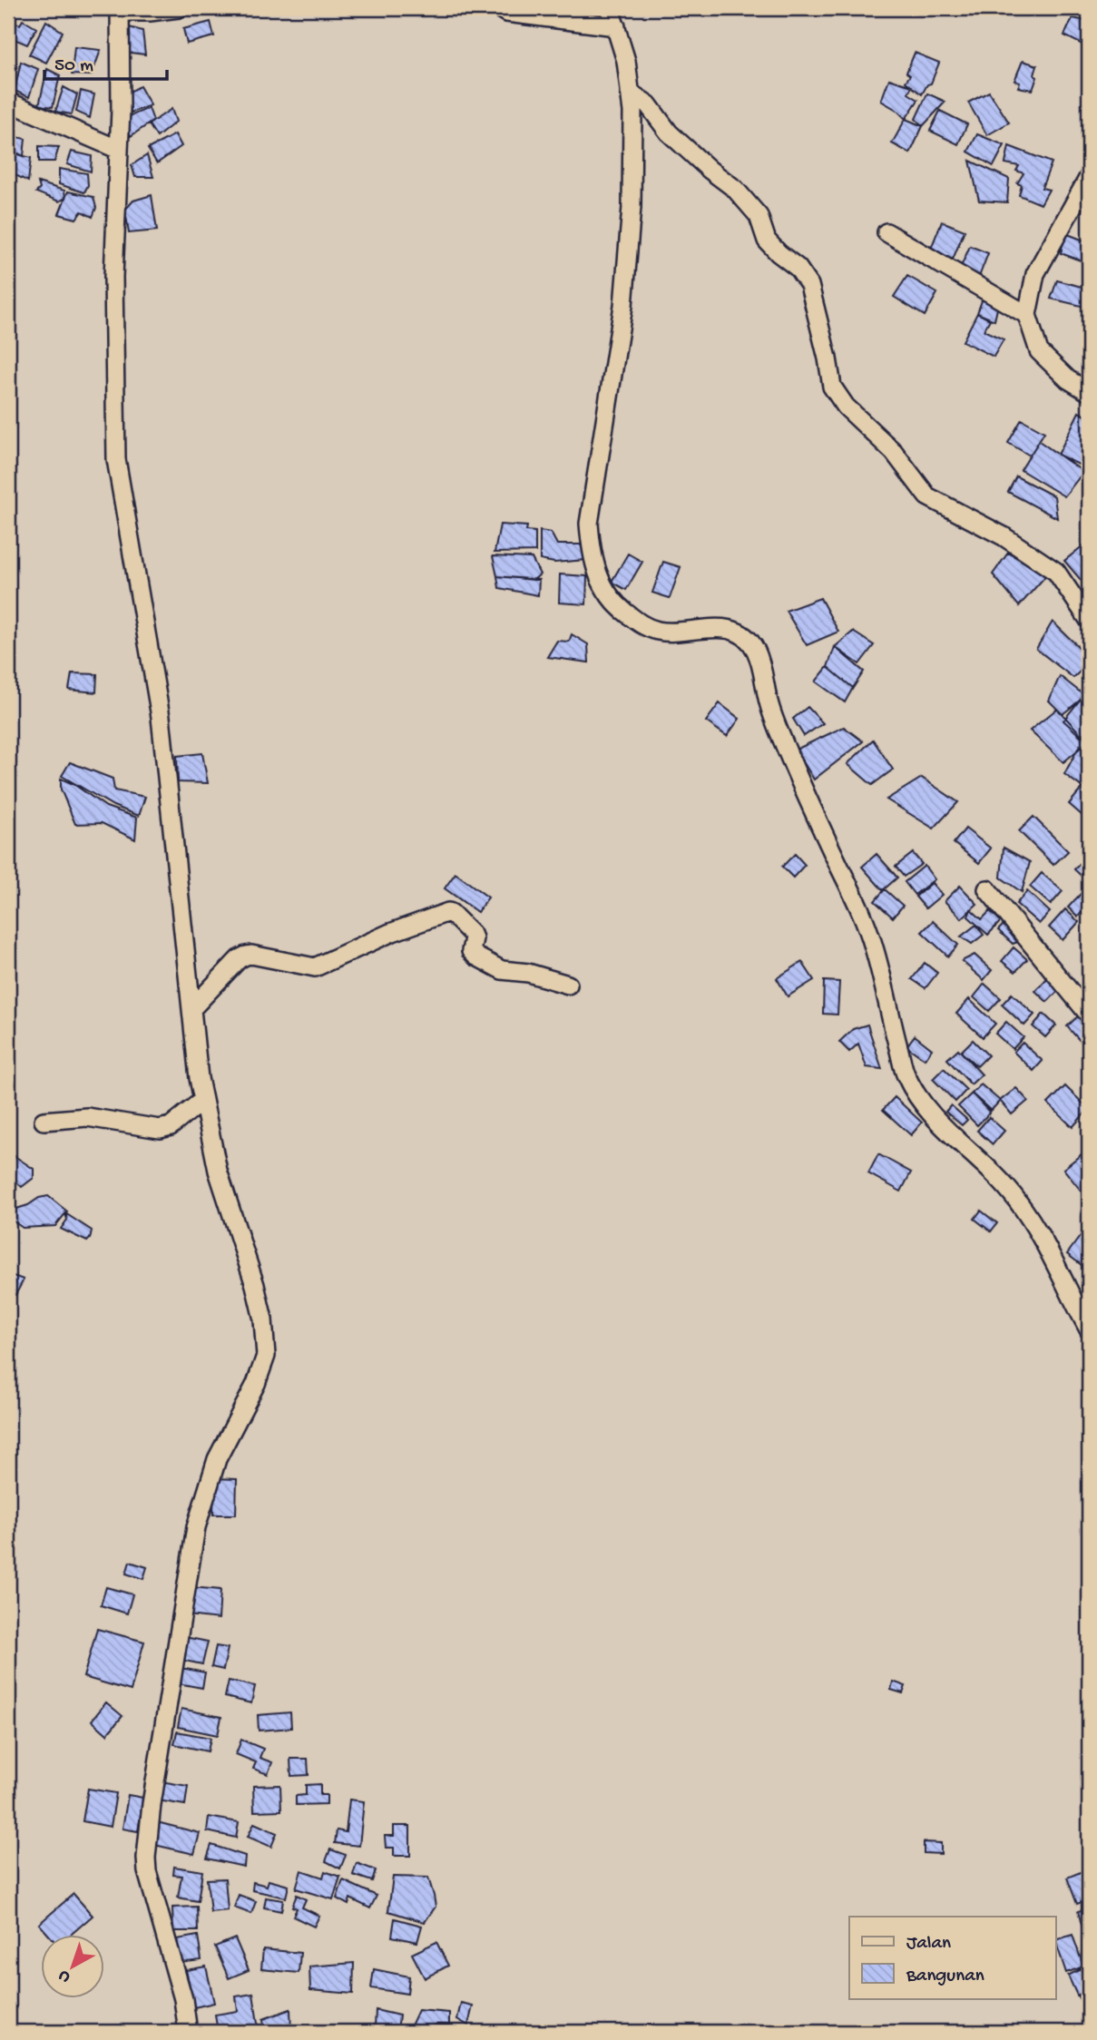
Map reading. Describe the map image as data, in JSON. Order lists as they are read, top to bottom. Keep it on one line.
{"legend":["Jalan","Bangunan"],"scale_bar":"50 m","north":"bottom left"}
